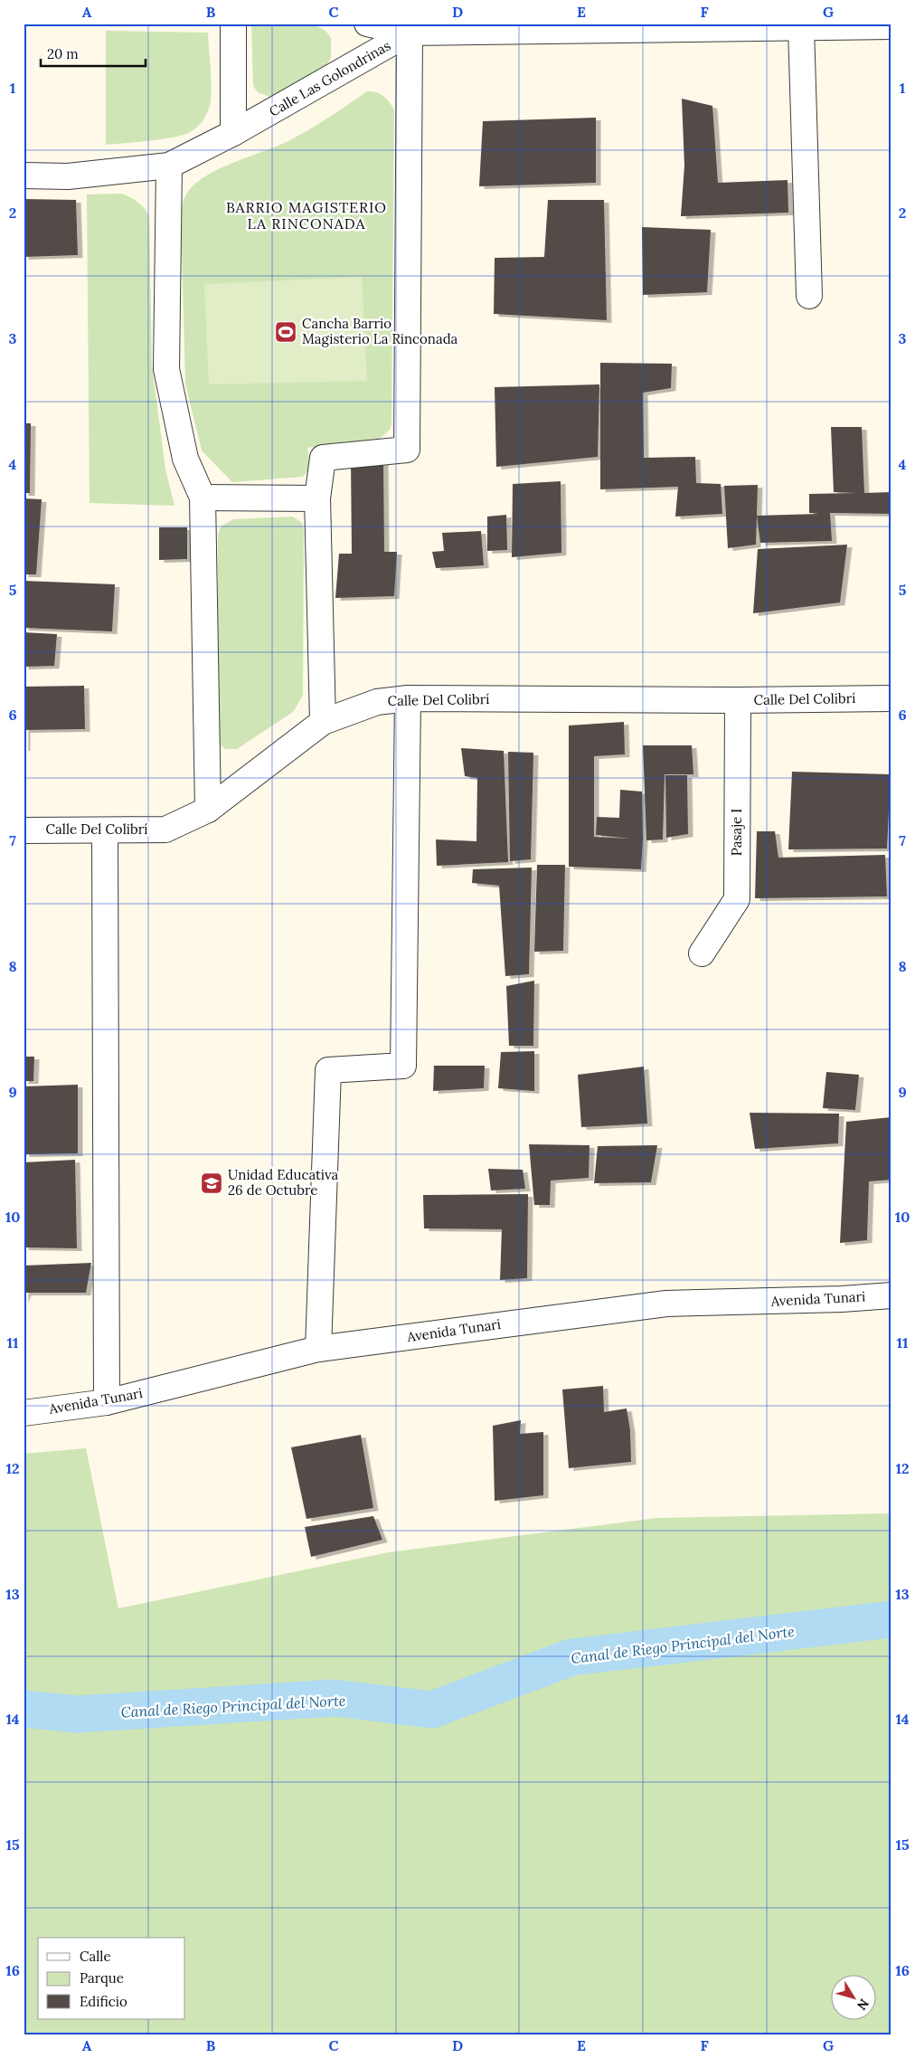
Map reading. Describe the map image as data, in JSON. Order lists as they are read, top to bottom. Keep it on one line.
{"streets":{"street":["Calle Las Golondrinas","Calle Del Colibrí","Pasaje I","Avenida Tunari"]},"crossings":[["Calle Del Colibrí","Pasaje I"]],"districts":["BARRIO MAGISTERIO LA RINCONADA"],"water":["Canal de Riego Principal del Norte"],"places":{"sports":["Cancha Barrio Magisterio La Rinconada"],"school or university":["Unidad Educativa 26 de Octubre"]},"legend":["Calle","Parque","Edificio"],"scale_bar":"20 m","north":"bottom right","grid":{"columns":["A","B","C","D","E","F","G"],"rows":["1","2","3","4","5","6","7","8","9","10","11","12","13","14","15","16"]}}
